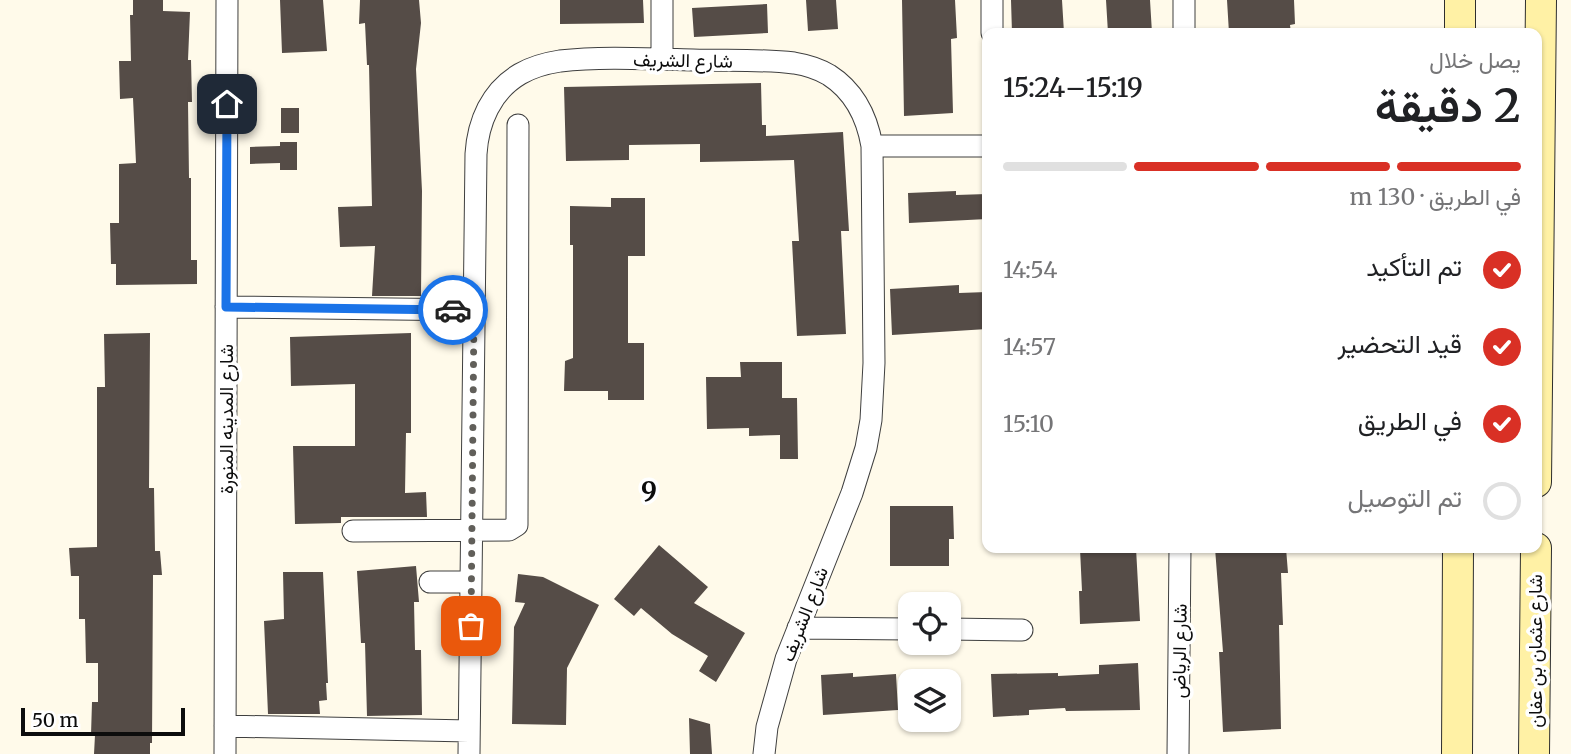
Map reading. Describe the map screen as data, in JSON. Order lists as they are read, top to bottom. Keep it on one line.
{"streets":{"main road":["شارع عثمان بن عفان"],"street":["شارع الشريف","شارع المدينه المنورة","شارع الرياض"]},"districts":["9"],"scale_bar":"50 m","page":{"heading":["2 دقيقة","يصل خلال","15:19–15:24"],"bar":"في الطريق · 130 m","list":[["تم التأكيد","14:54"],["قيد التحضير","14:57"],["في الطريق","15:10"],"تم التوصيل"],"scale":"50 m"}}
